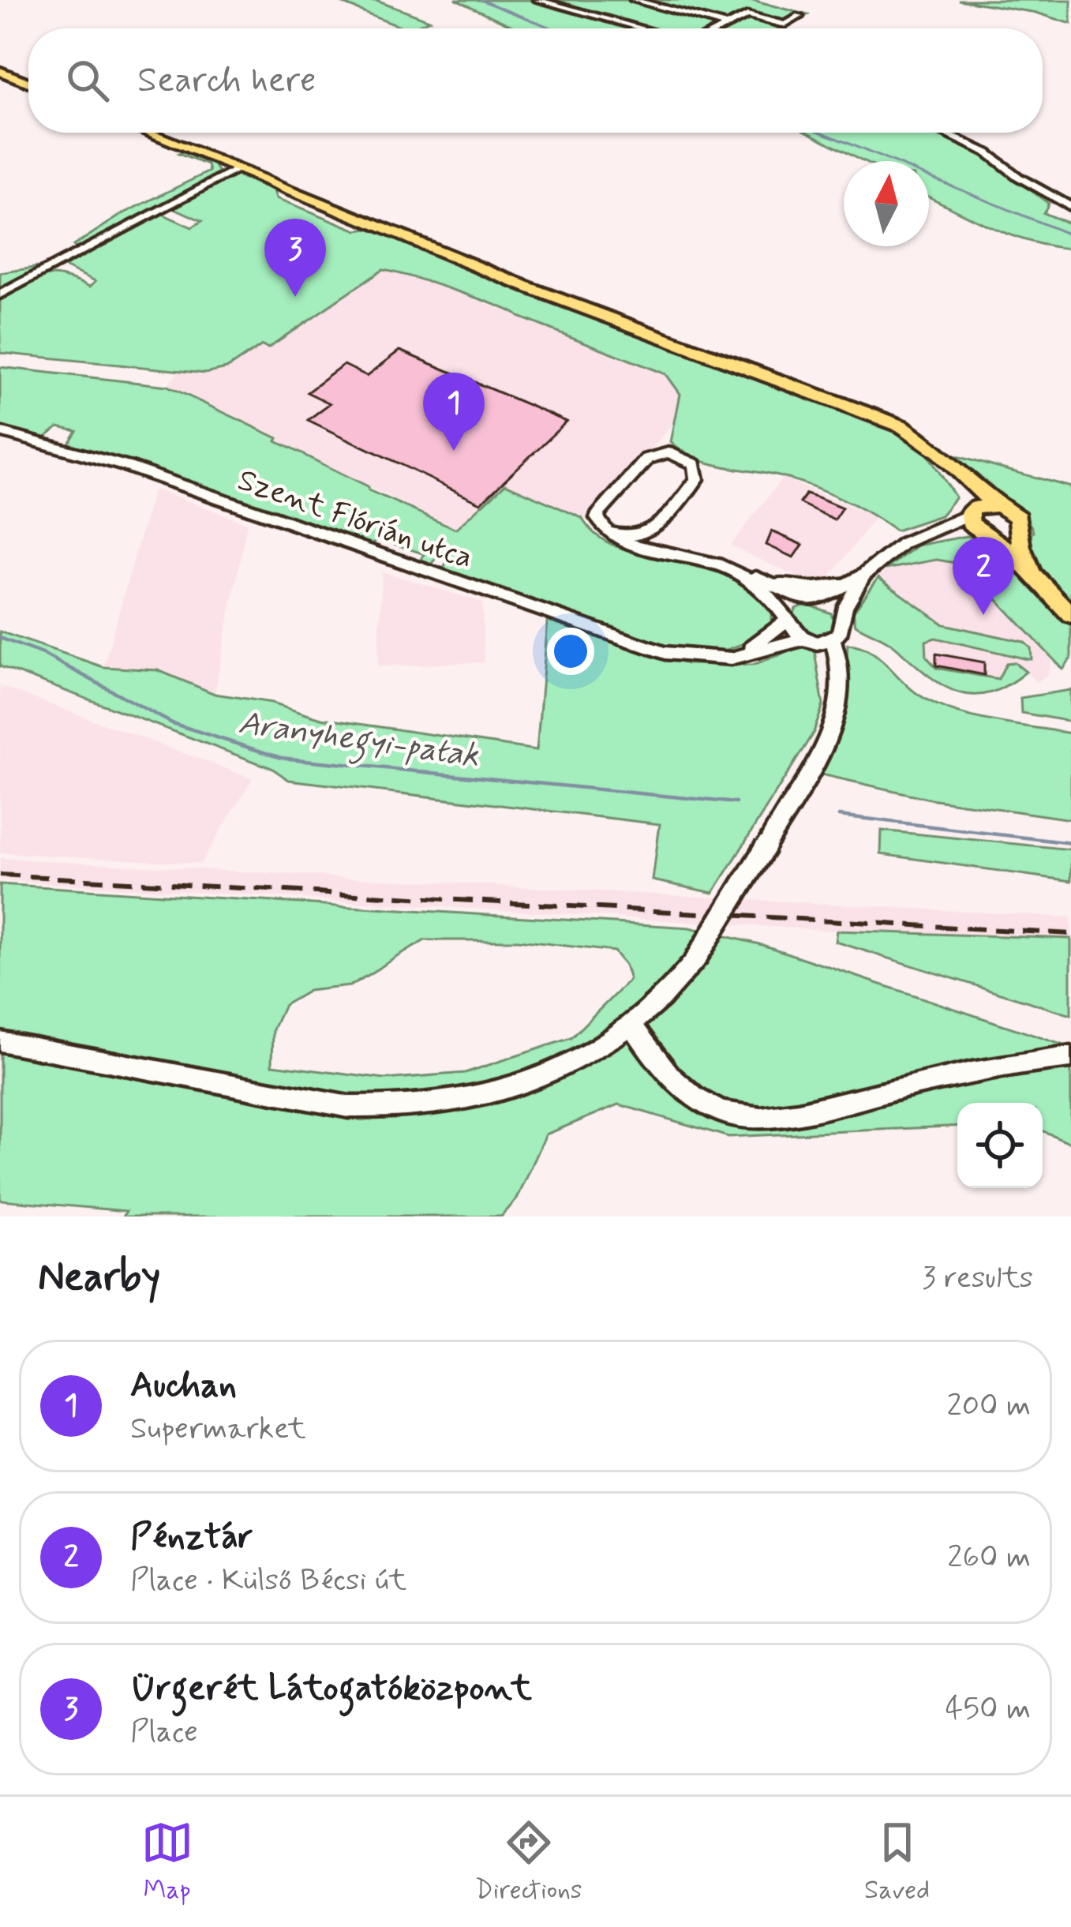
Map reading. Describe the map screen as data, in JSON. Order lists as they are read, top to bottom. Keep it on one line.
{"streets":{"street":["Szent Flórián utca"]},"water":["Aranyhegyi-patak"],"north":"top","page":{"search":"Search here","pins":["3","1","2"],"heading":["Nearby","3 results"],"list":[{"mark":"1","name":"Auchan","note":"Supermarket","value":"200 m"},{"mark":"2","name":"Pénztár","note":"Place · Külső Bécsi út","value":"260 m"},{"mark":"3","name":"Ürgerét Látogatóközpont","note":"Place","value":"450 m"}],"nav":["Map","Directions","Saved"]}}
